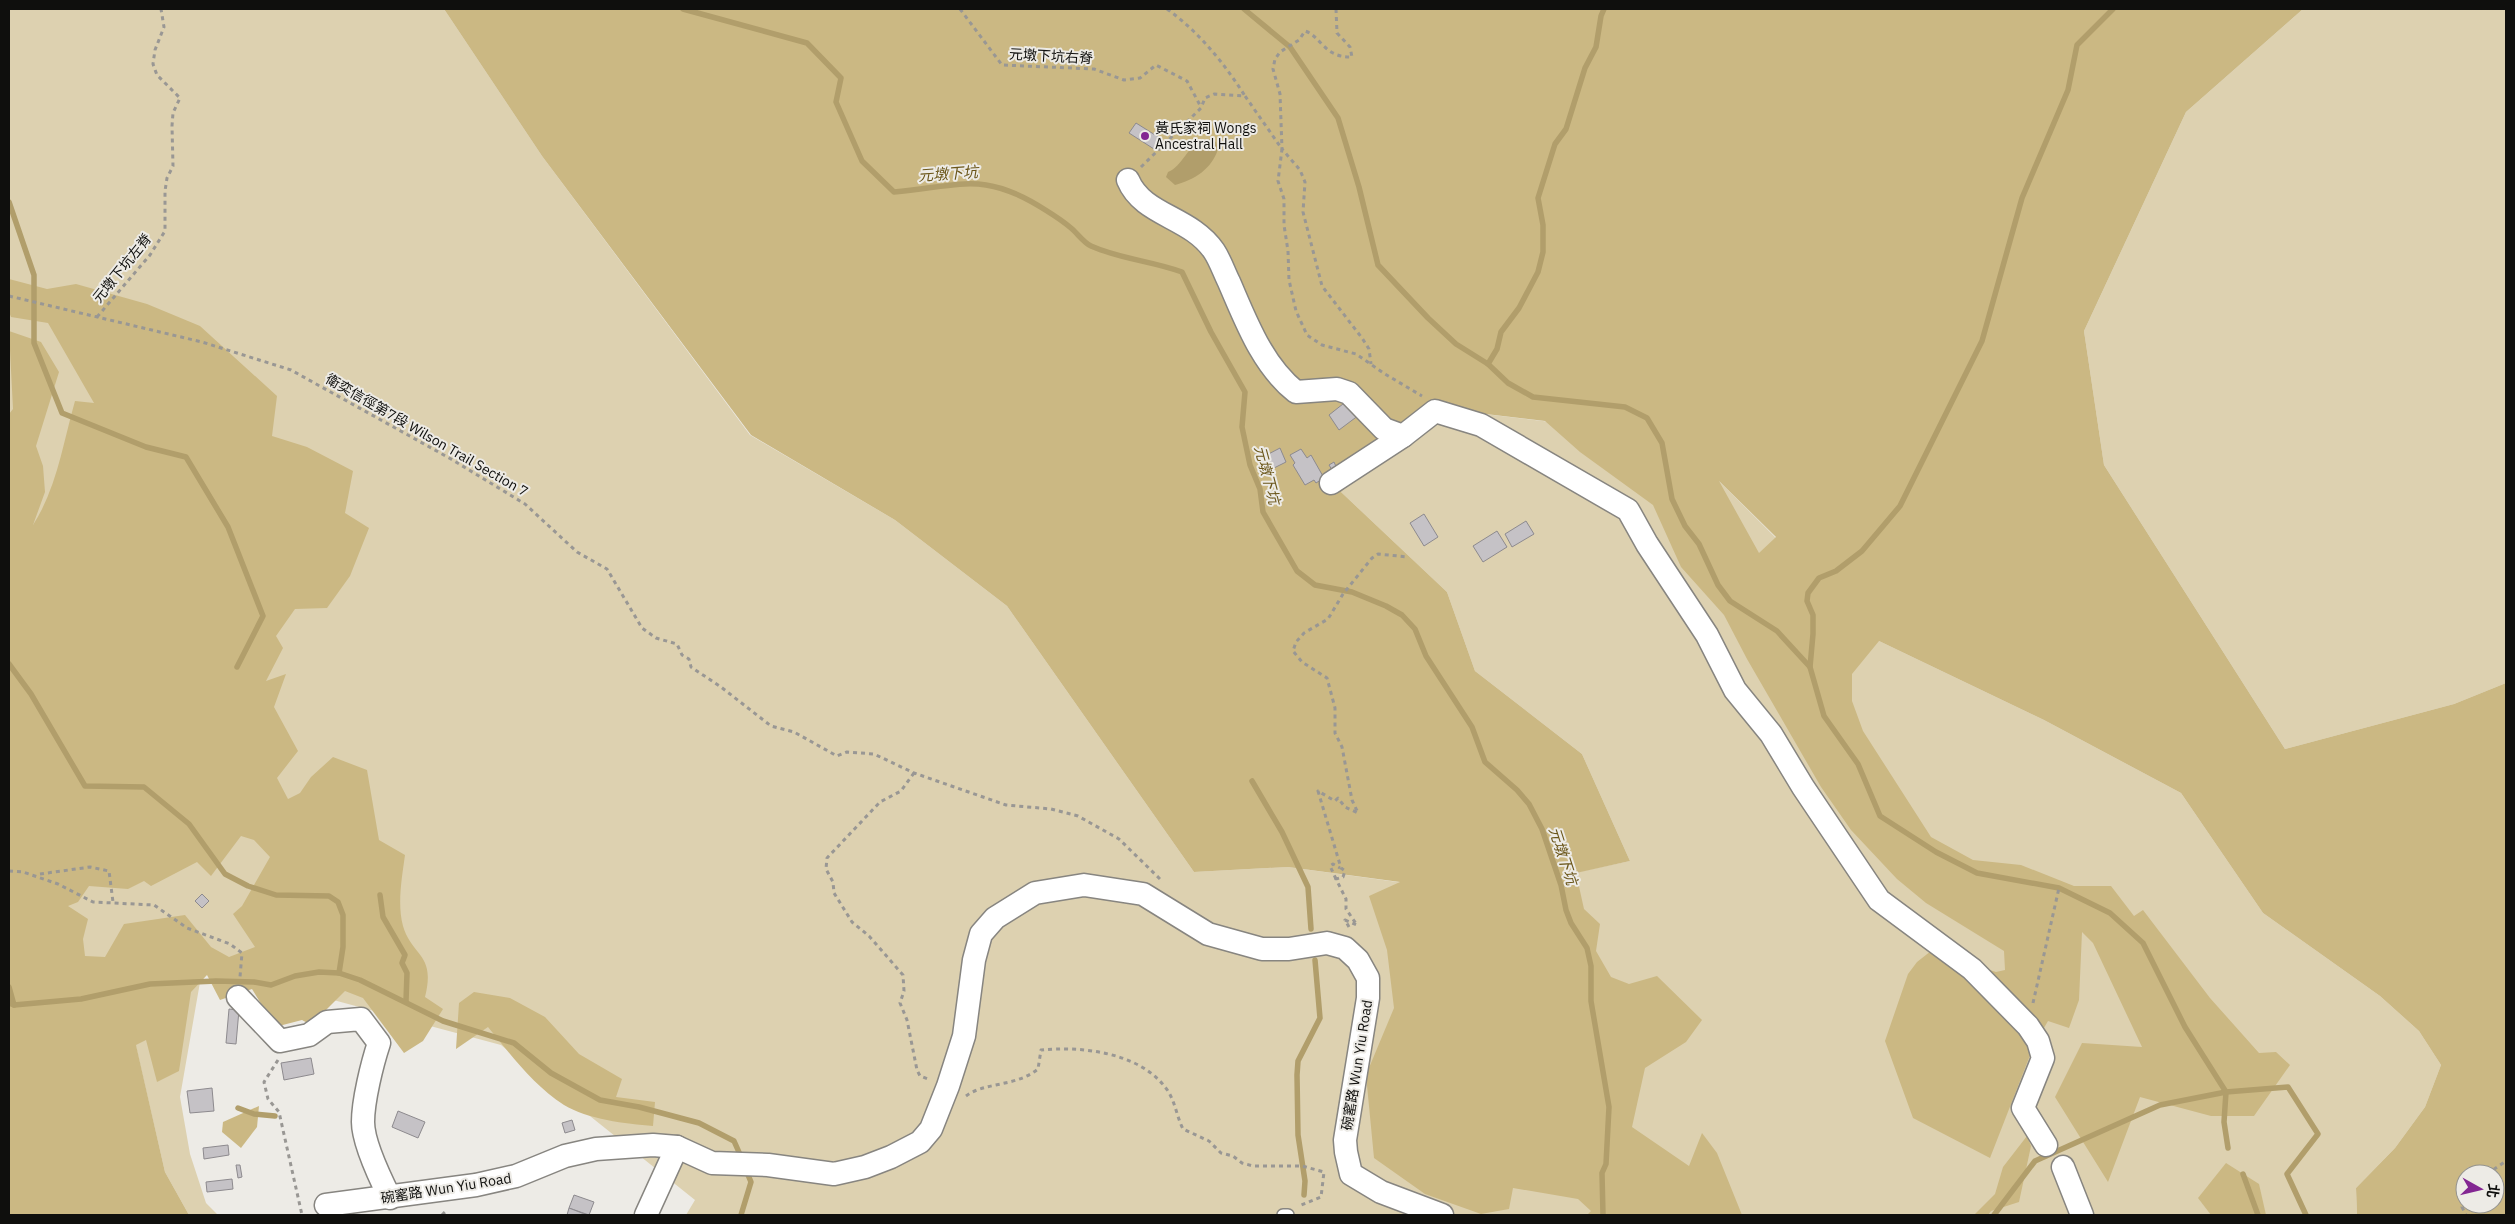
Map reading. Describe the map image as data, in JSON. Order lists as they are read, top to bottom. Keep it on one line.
{"streets":{"street":["碗窰路 Wun Yiu Road"],"path":["元墩下坑右脊","元墩下坑左脊","衛奕信徑第7段 Wilson Trail Section 7"]},"crossings":[["元墩下坑左脊","衛奕信徑第7段 Wilson Trail Section 7"]],"water":["元墩下坑"],"places":["黃氏家祠 Wongs Ancestral Hall"],"north":"right"}
